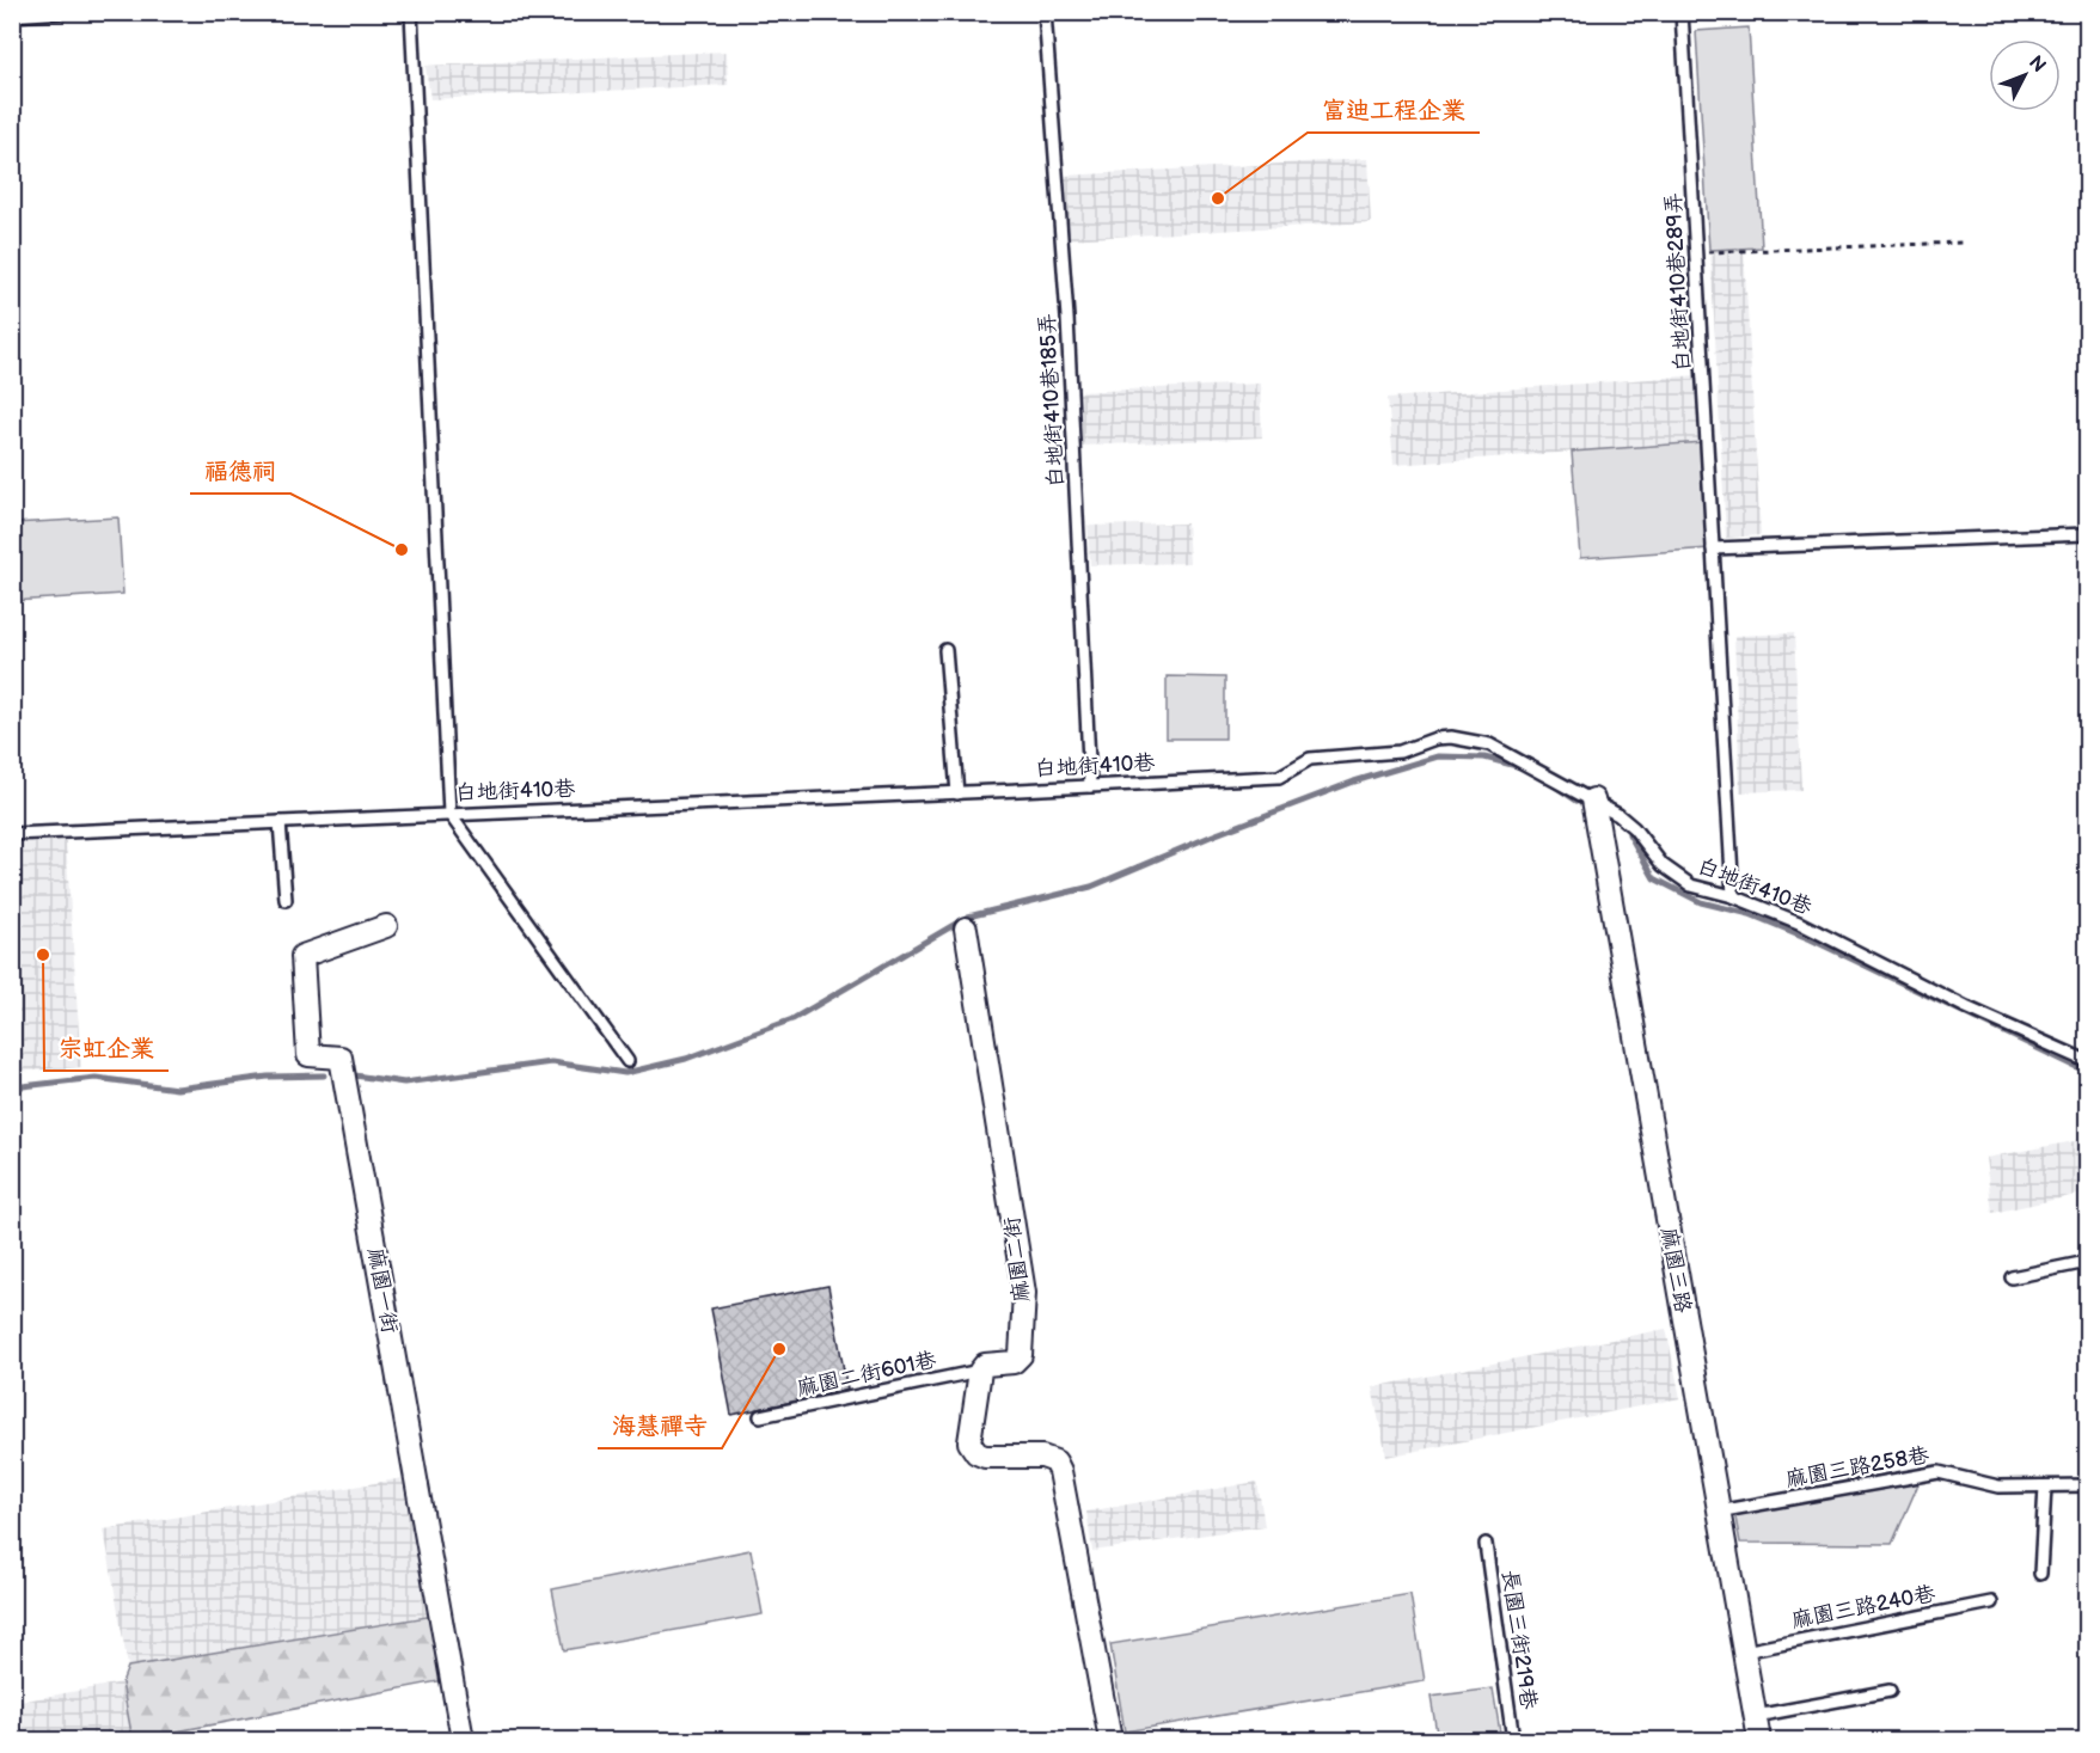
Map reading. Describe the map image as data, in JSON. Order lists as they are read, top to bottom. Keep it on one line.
{"streets":{"street":["麻園二街","麻園三路","麻園一街"],"lane":["白地街410巷289弄","白地街410巷185弄","白地街410巷","麻園二街601巷","麻園三路258巷","麻園三路240巷","長園三街219巷"]},"crossings":[["白地街410巷289弄","白地街410巷"],["白地街410巷185弄","白地街410巷"],["白地街410巷","麻園三路"],["麻園二街","麻園二街601巷"],["麻園三路","麻園三路258巷"],["麻園三路","麻園三路240巷"]],"places":["富迪工程企業","福德祠","宗虹企業","海慧禪寺"],"north":"top right"}
